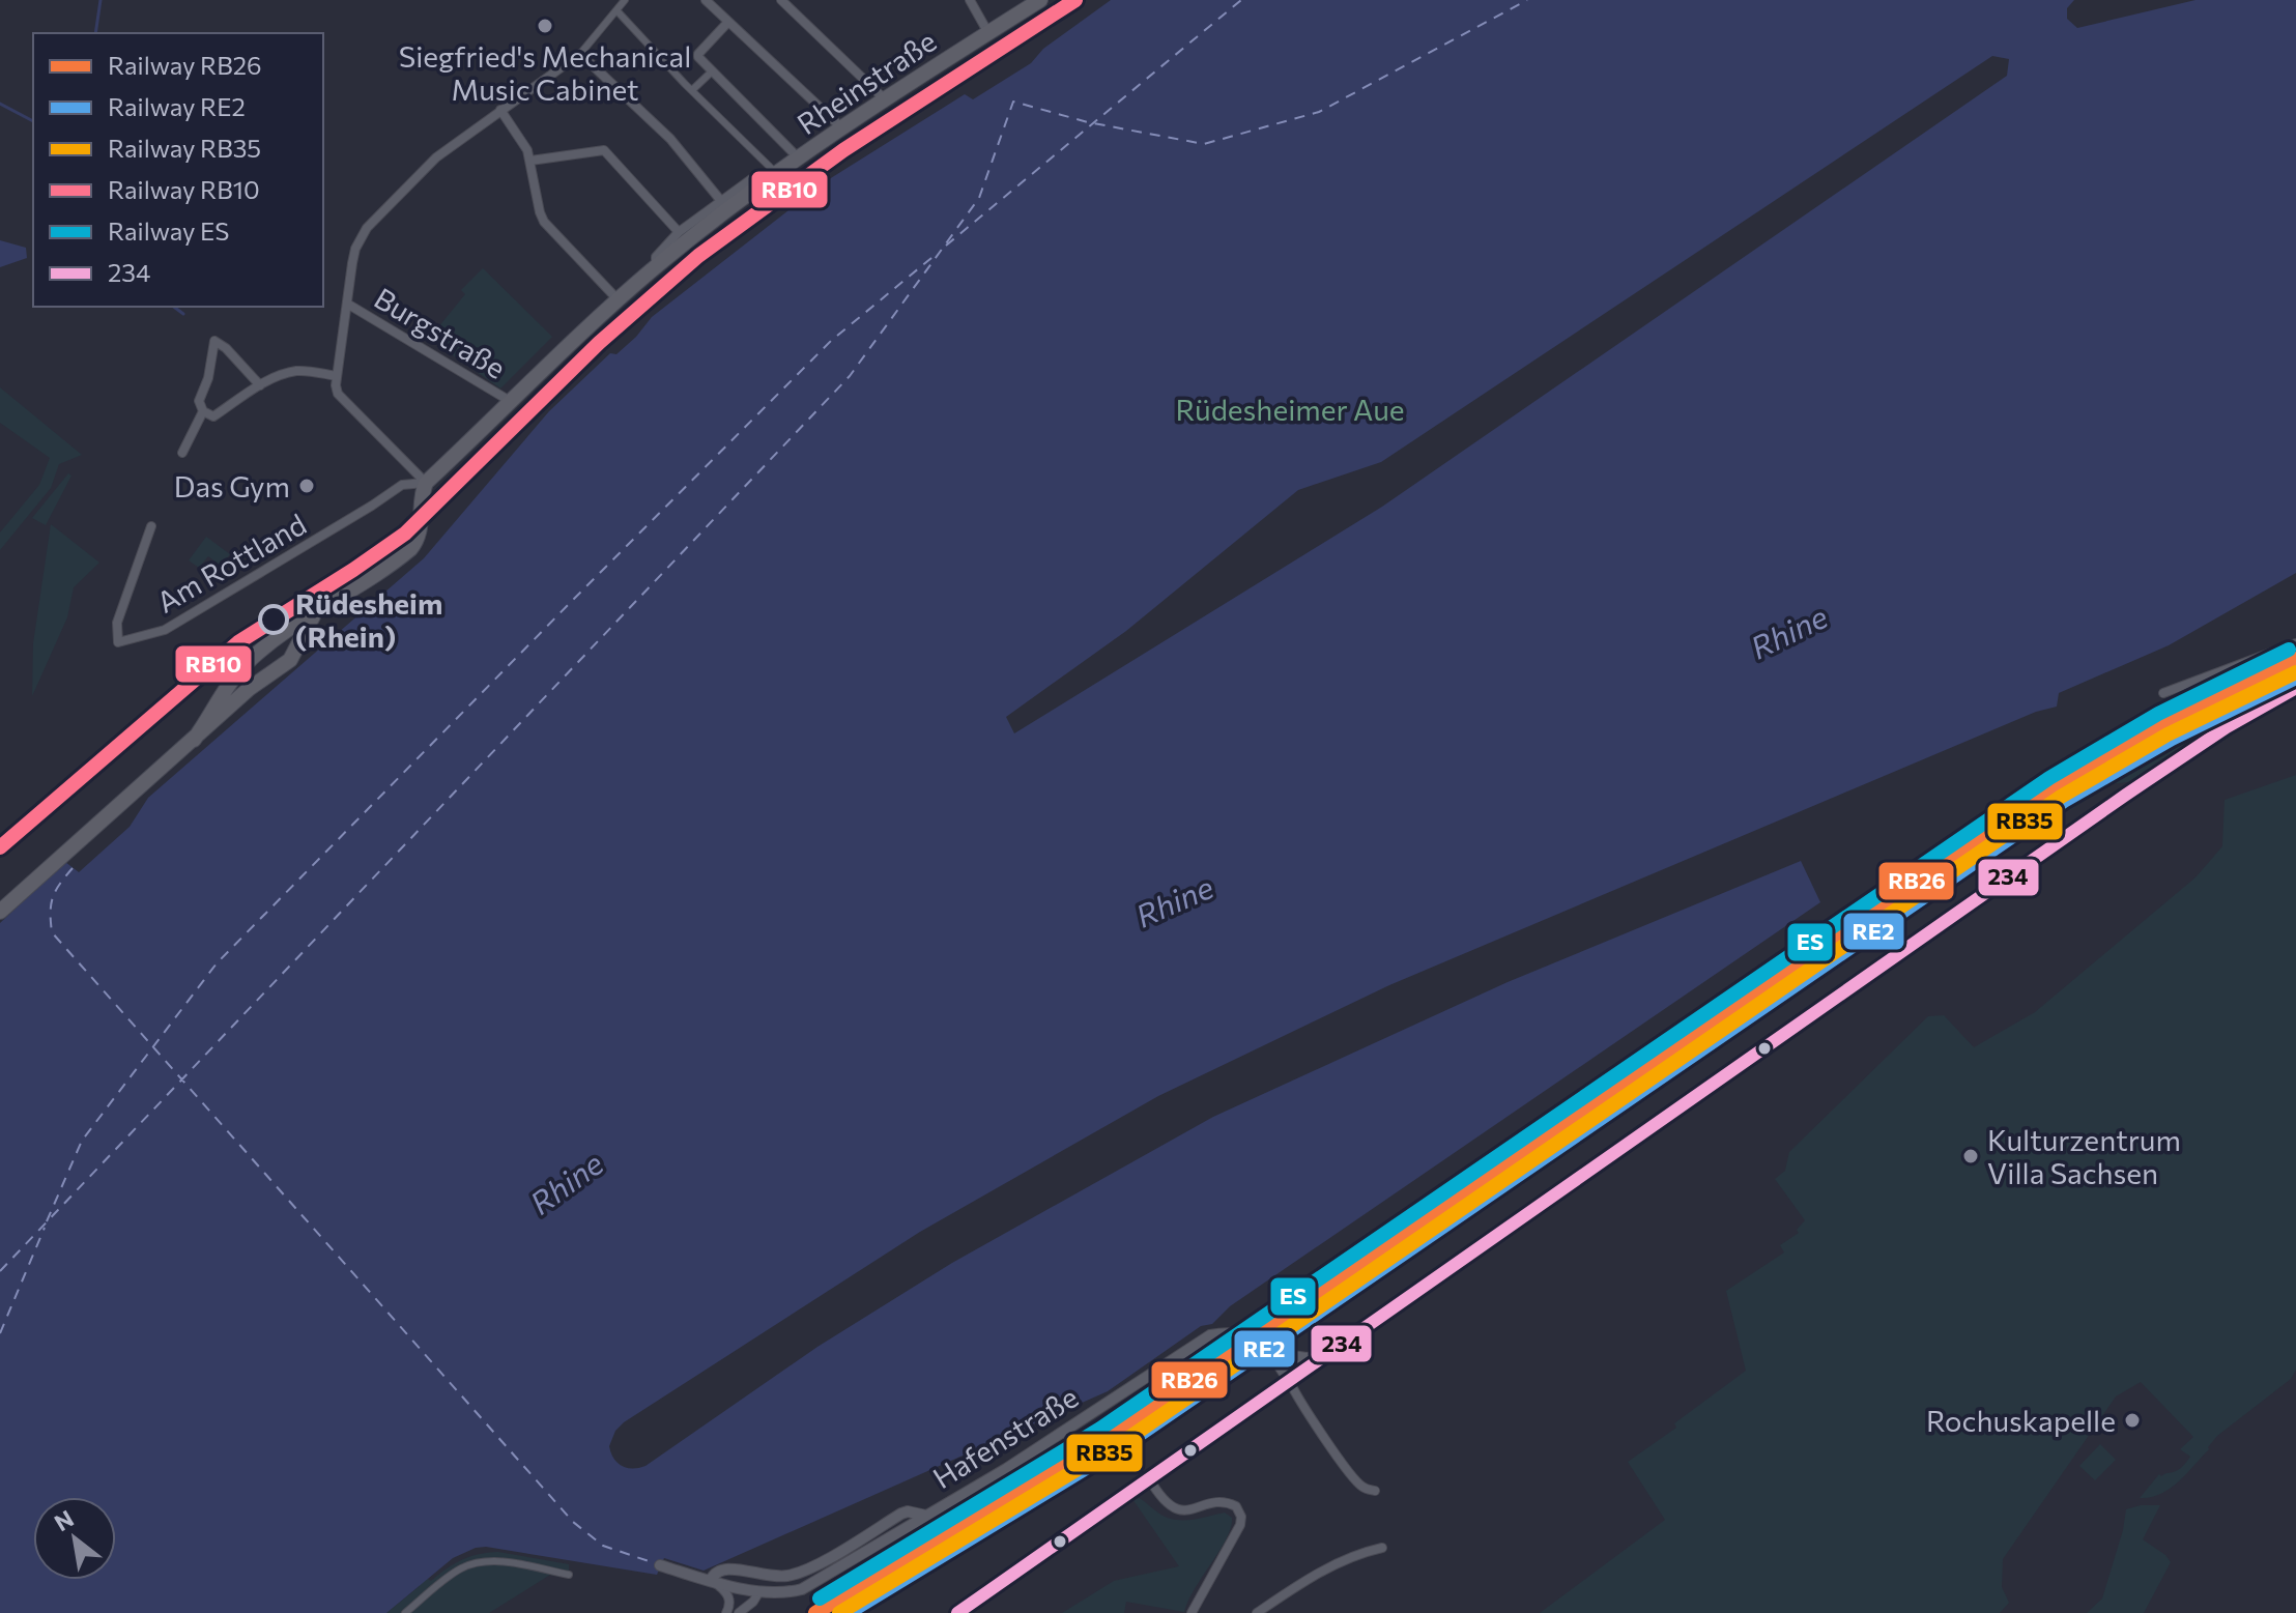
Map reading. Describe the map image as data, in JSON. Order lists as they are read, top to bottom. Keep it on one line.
{"streets":{"main road":["Rheinstraße"],"street":["Burgstraße","Am Rottland","Hafenstraße"]},"crossings":[["Rheinstraße","Burgstraße"],["Rheinstraße","Am Rottland"]],"water":["Rhine"],"parks":["Rüdesheimer Aue"],"places":["Siegfried's Mechanical Music Cabinet","Das Gym","Rüdesheim (Rhein)","Kulturzentrum Villa Sachsen","Rochuskapelle"],"lines":["rail line RB10","rail line ES","rail line RB26","rail line RB35","rail line RE2","transit line 234"],"legend":["Railway RB26","Railway RE2","Railway RB35","Railway RB10","Railway ES","234"],"north":"top left"}
